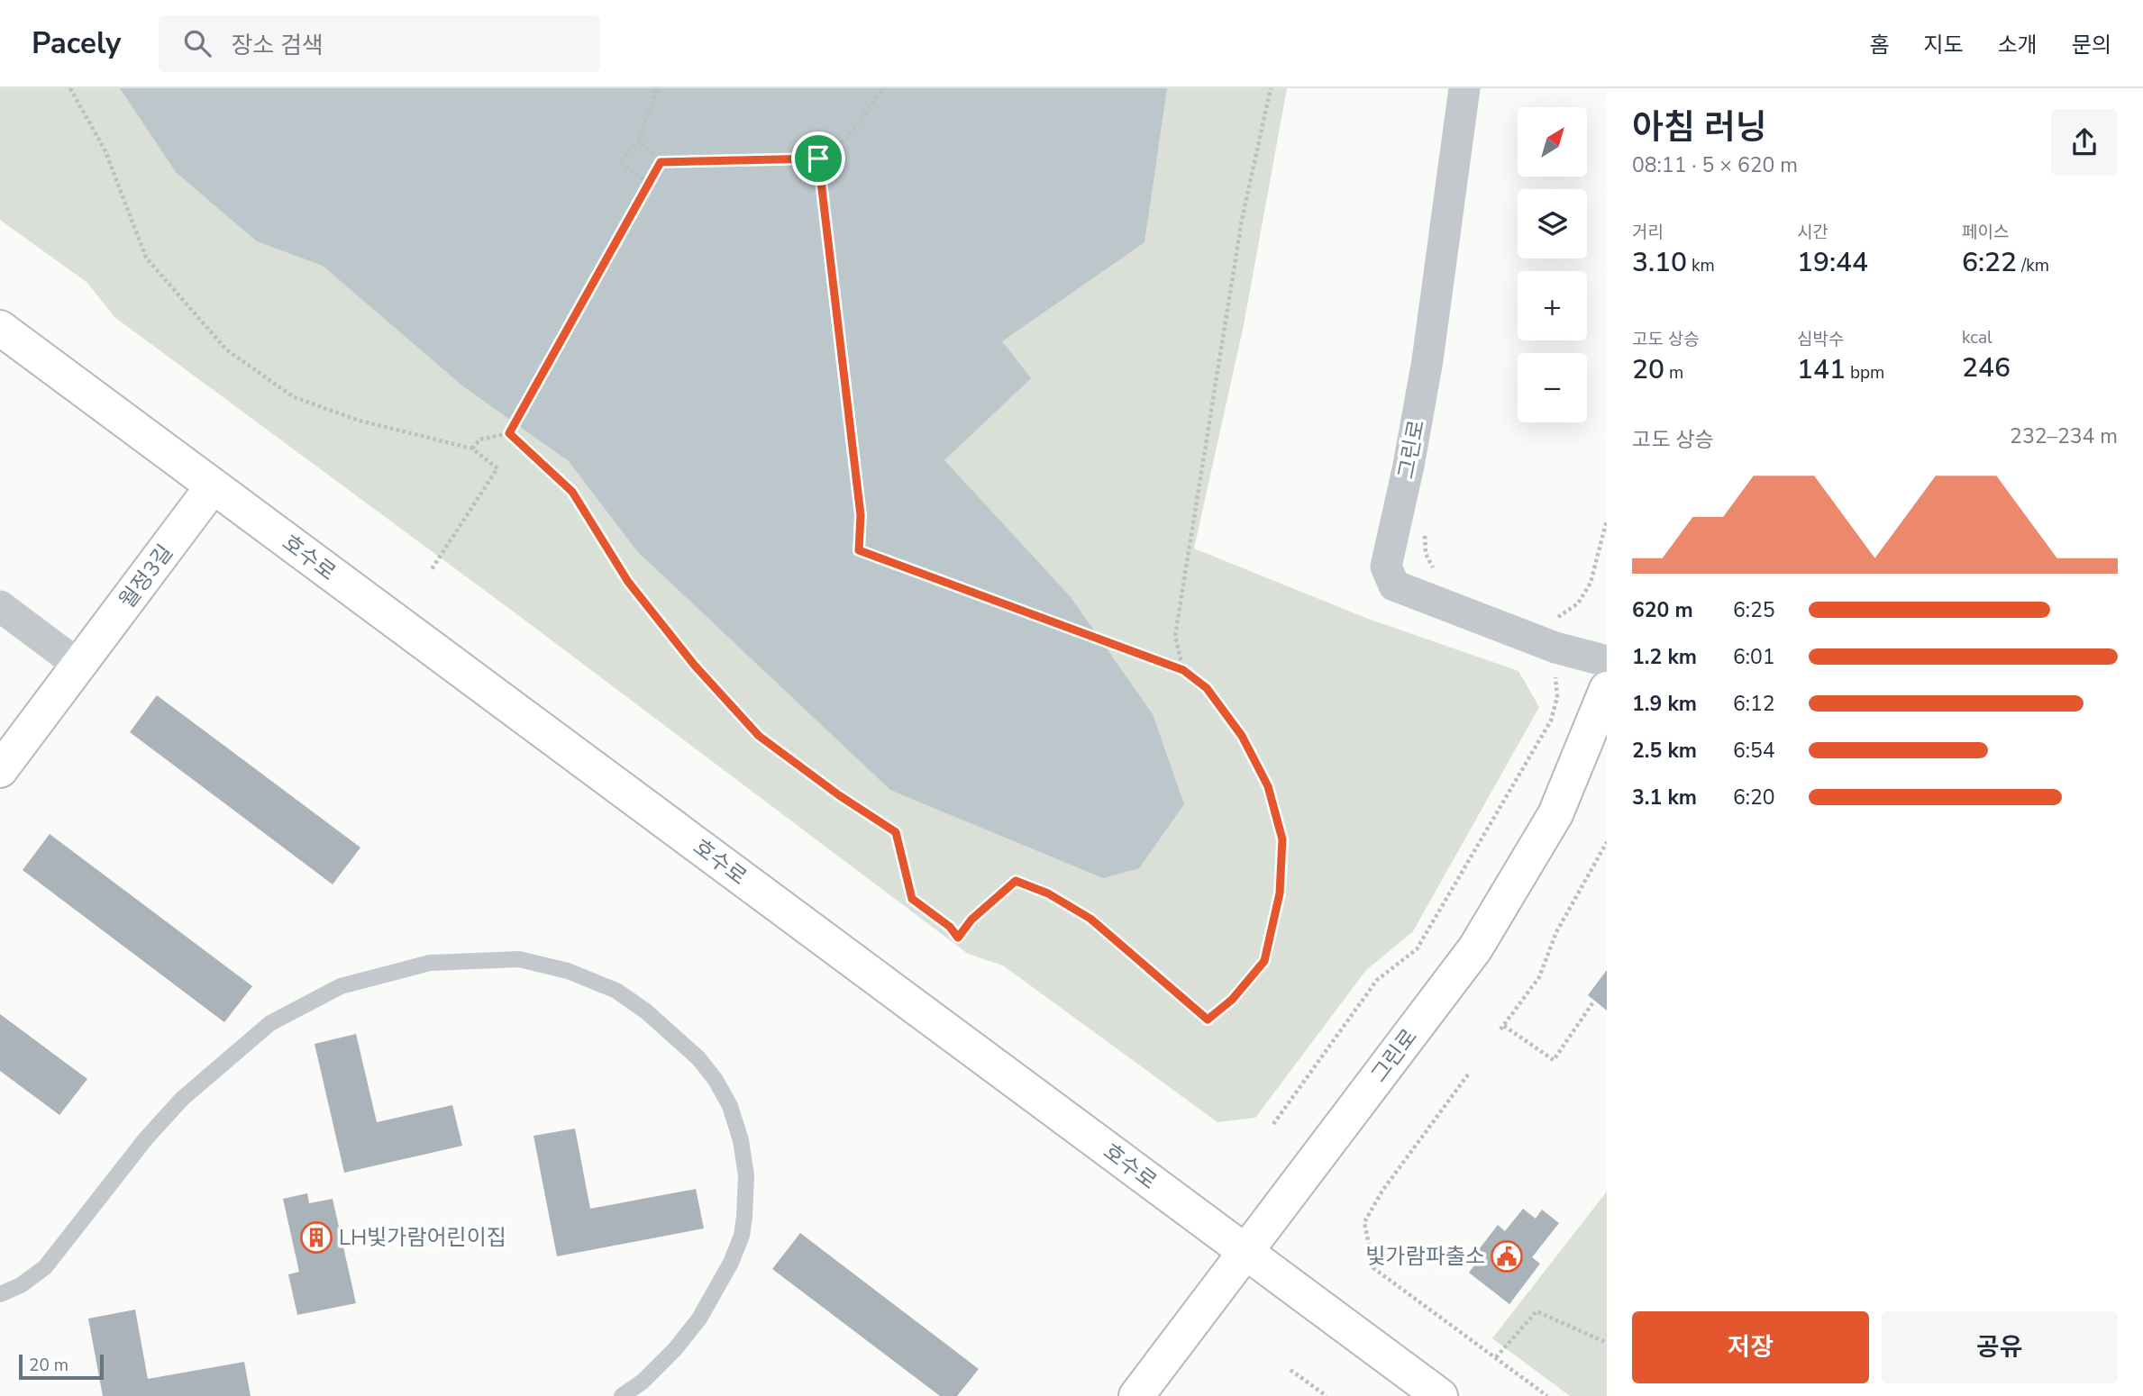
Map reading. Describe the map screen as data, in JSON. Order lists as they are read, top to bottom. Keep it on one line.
{"streets":{"street":["그린로","호수로","월정3길"]},"crossings":[["그린로","호수로"],["호수로","월정3길"]],"places":{"building":["LH빛가람어린이집"],"public building":["빛가람파출소"]},"scale_bar":"20 m","north":"top right","page":{"header":"Pacely","search":"장소 검색","nav":["홈","지도","소개","문의"],"heading":["아침 러닝","08:11 · 5 × 620 m"],"map_buttons":["+","−"],"stats":[["거리","3.10 km"],["시간","19:44"],["페이스","6:22 /km"],["고도 상승","20 m"],["심박수","141 bpm"],["kcal","246"]],"chart":["고도 상승","232–234 m"],"list":[{"name":"620 m","note":"6:25"},{"name":"1.2 km","note":"6:01"},{"name":"1.9 km","note":"6:12"},{"name":"2.5 km","note":"6:54"},{"name":"3.1 km","note":"6:20"}],"buttons":["저장","공유"],"scale":"20 m"}}
